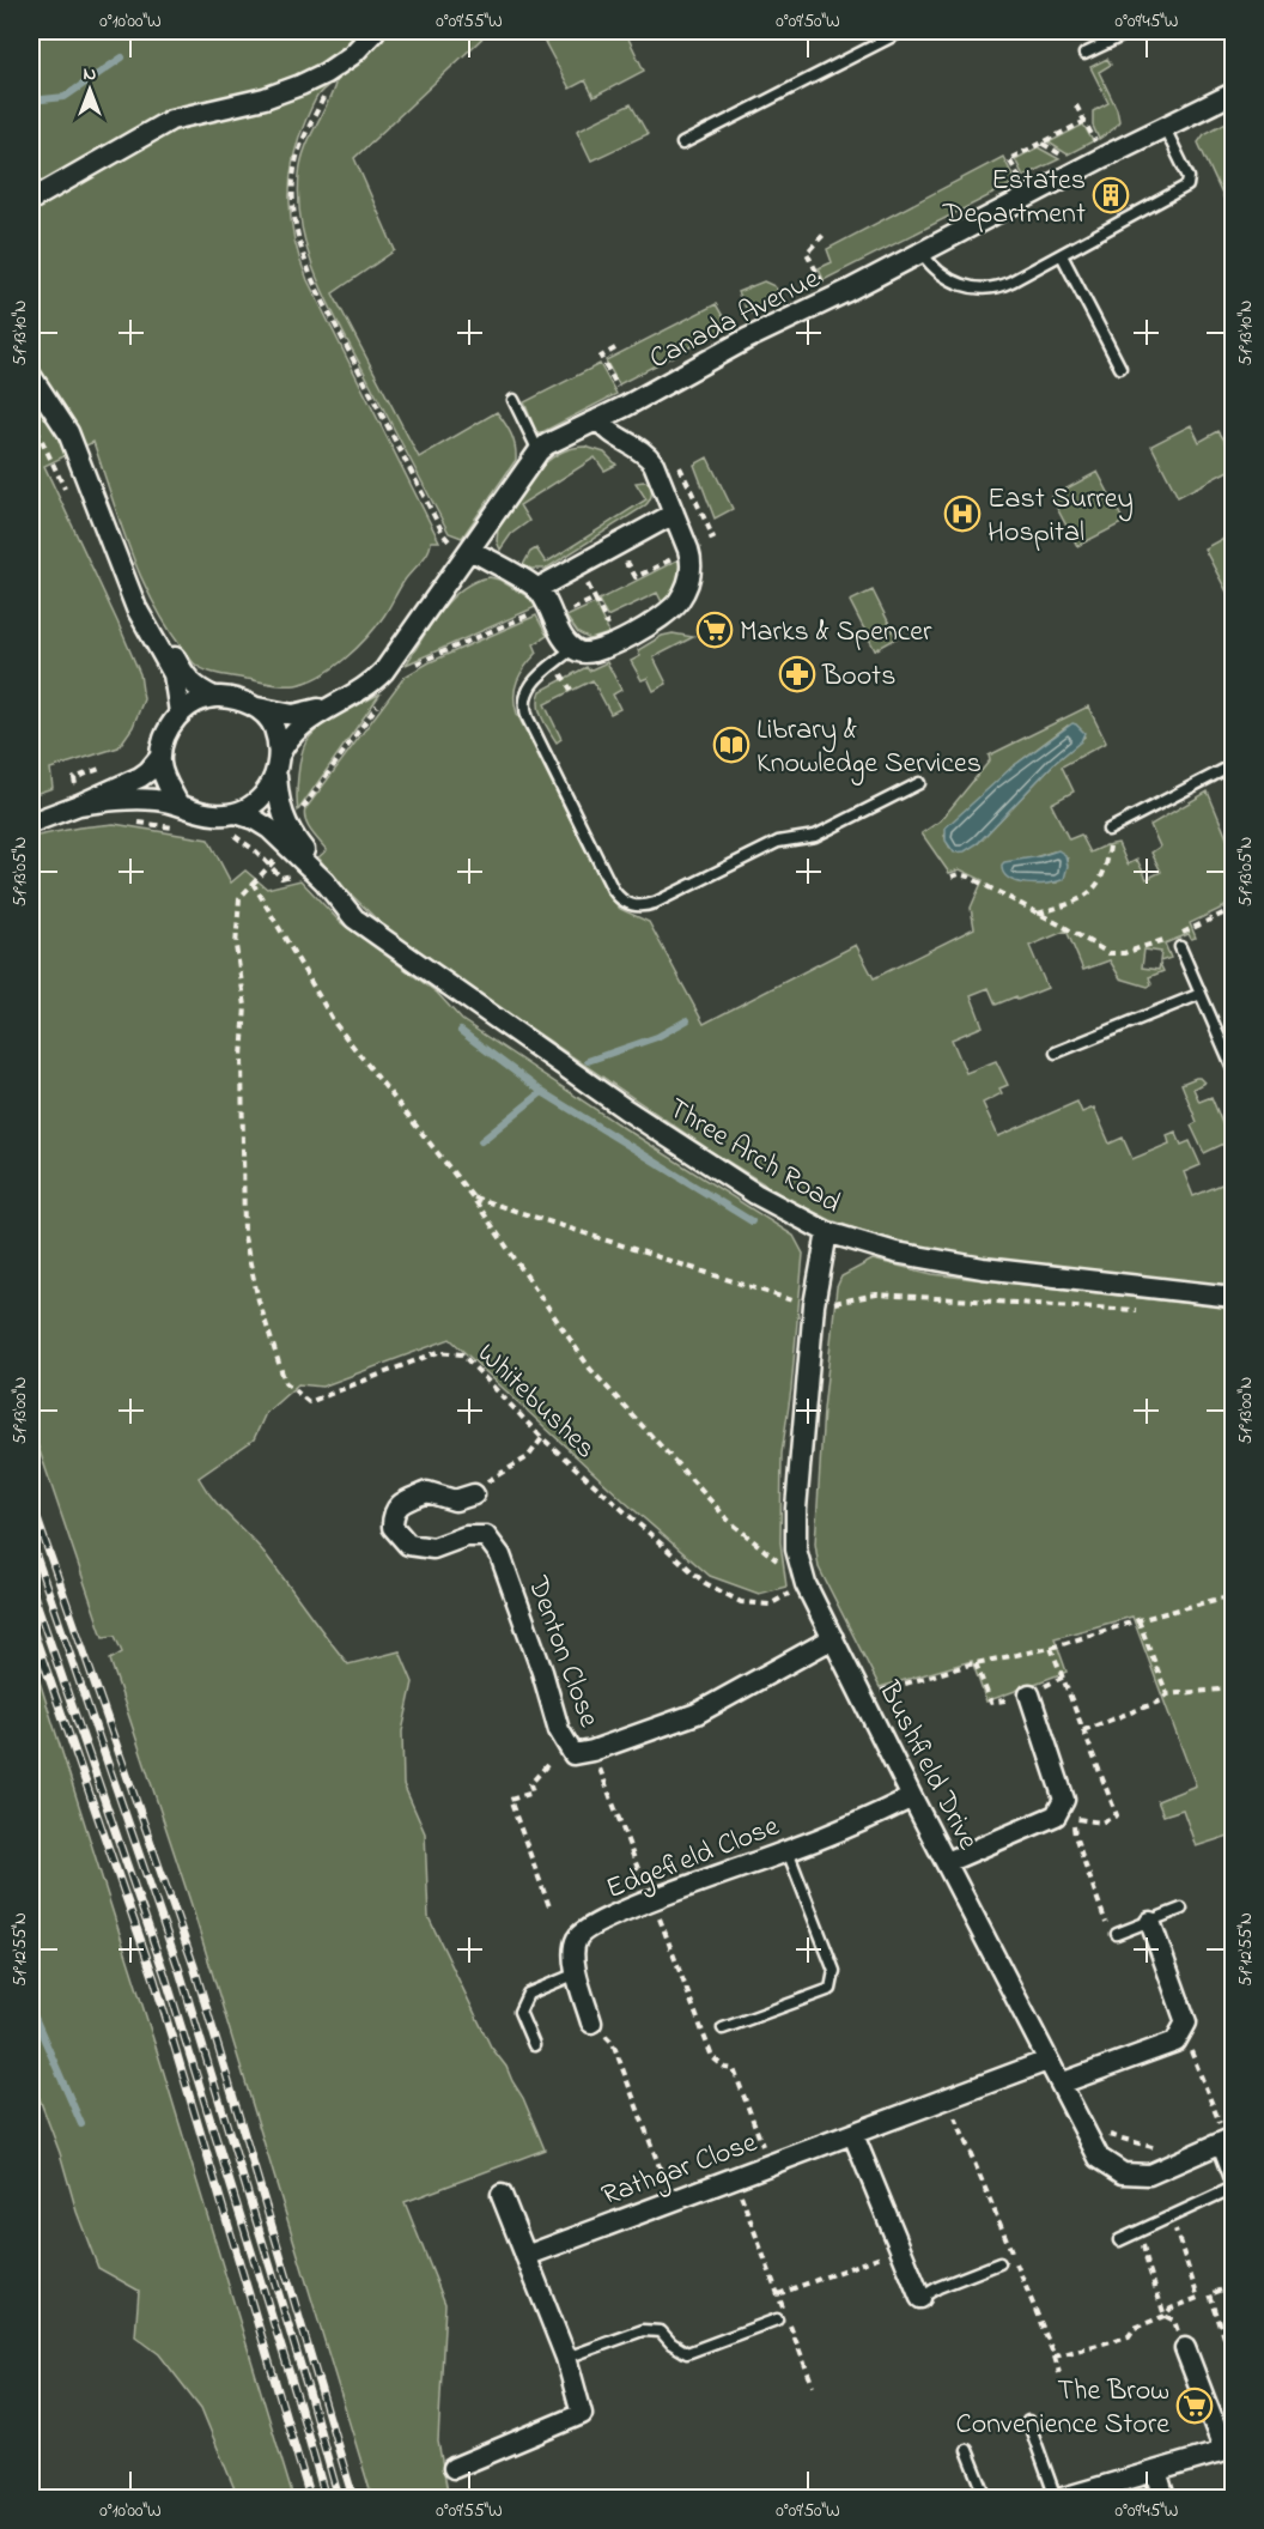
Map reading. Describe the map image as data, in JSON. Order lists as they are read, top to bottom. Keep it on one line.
{"streets":{"street":["Canada Avenue","Three Arch Road","Denton Close","Bushfield Drive","Edgefield Close","Rathgar Close"],"path":["Whitebushes"]},"crossings":[["Canada Avenue","Three Arch Road"],["Three Arch Road","Bushfield Drive"],["Whitebushes","Bushfield Drive"],["Denton Close","Bushfield Drive"],["Bushfield Drive","Edgefield Close"],["Bushfield Drive","Rathgar Close"]],"places":{"building":["Estates Department"],"hospital":["East Surrey Hospital"],"supermarket":["Marks & Spencer","The Brow Convenience Store"],"pharmacy":["Boots"],"library":["Library & Knowledge Services"]},"north":"top","coordinates":["0°10'00\"W","0°09'55\"W","0°09'50\"W","0°09'45\"W","51°13'10\"N","51°13'05\"N","51°13'00\"N","51°12'55\"N"]}
